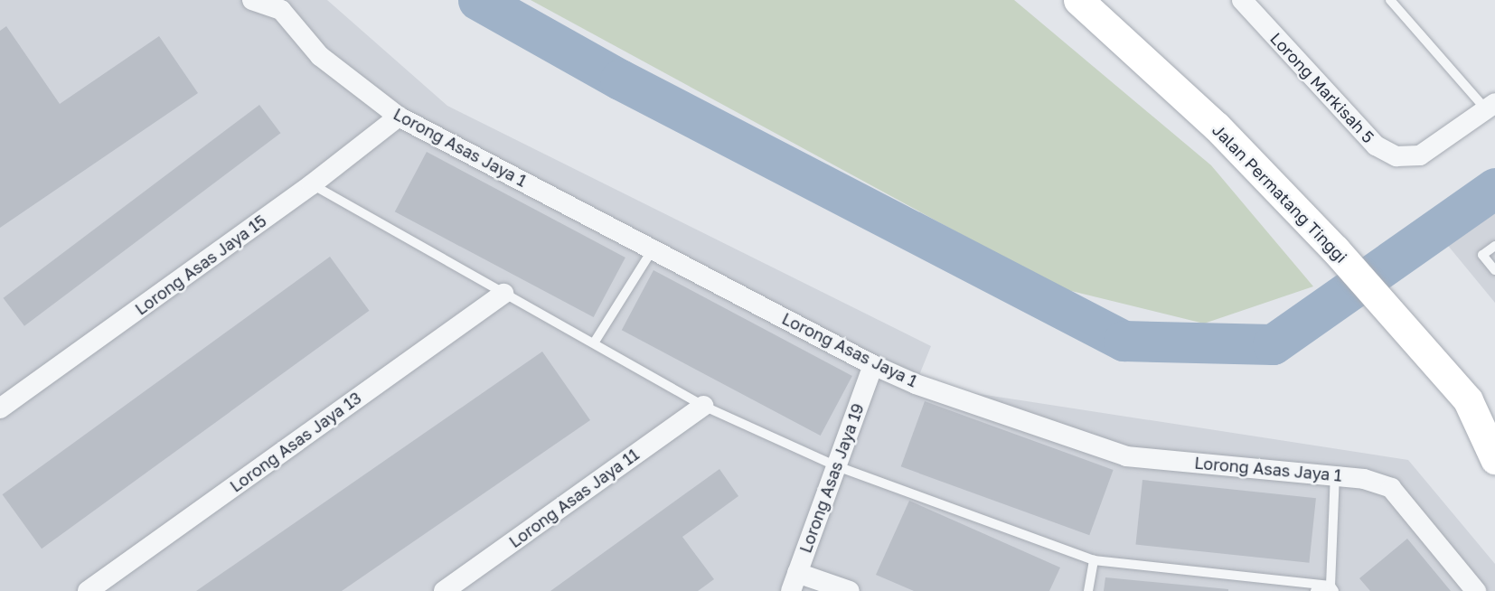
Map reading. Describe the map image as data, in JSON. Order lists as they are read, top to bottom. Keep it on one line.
{"streets":{"highway":["Jalan Permatang Tinggi"],"street":["Lorong Markisah 5","Lorong Asas Jaya 1","Lorong Asas Jaya 15","Lorong Asas Jaya 13","Lorong Asas Jaya 19","Lorong Asas Jaya 11"]},"crossings":[["Lorong Asas Jaya 1","Lorong Asas Jaya 15"],["Lorong Asas Jaya 1","Lorong Asas Jaya 19"]]}
